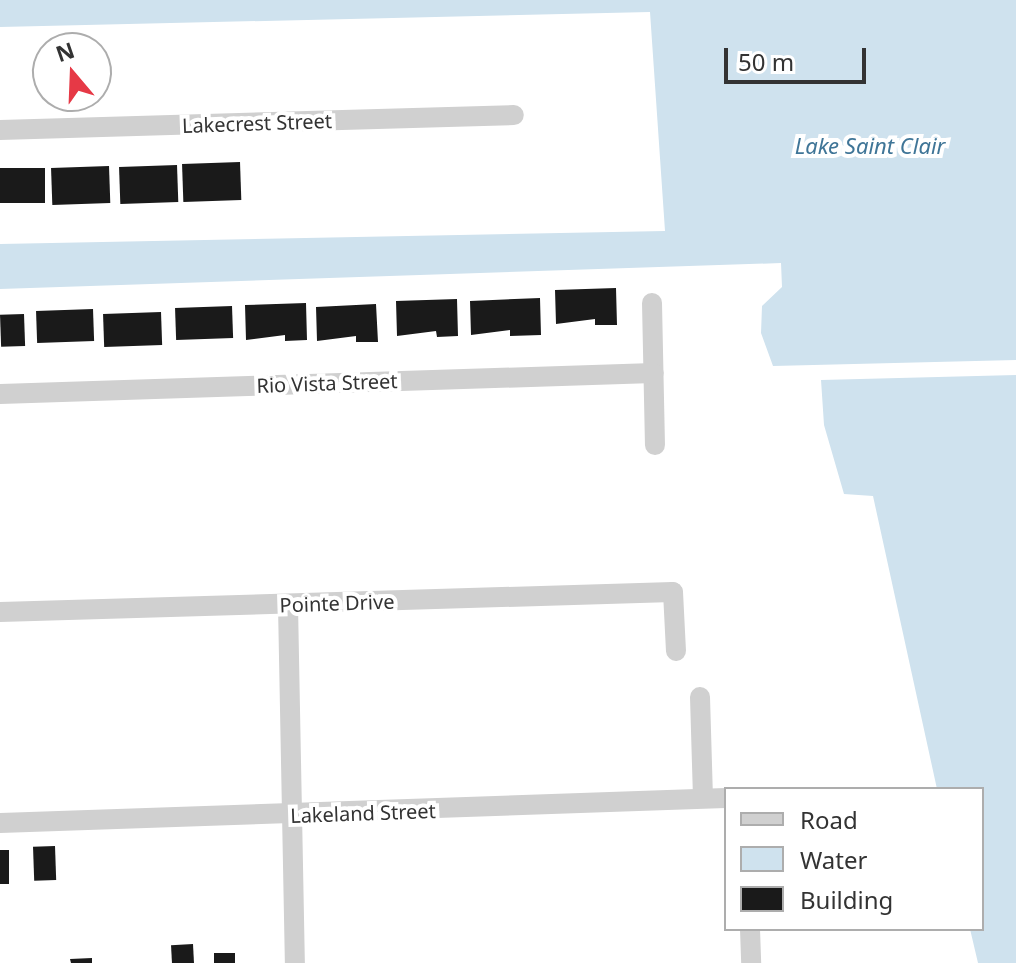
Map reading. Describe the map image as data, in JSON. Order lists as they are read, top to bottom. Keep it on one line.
{"streets":{"street":["Lakecrest Street","Rio Vista Street","Pointe Drive","Lakeland Street"]},"water":["Lake Saint Clair"],"legend":["Road","Water","Building"],"scale_bar":"50 m","north":"top"}
